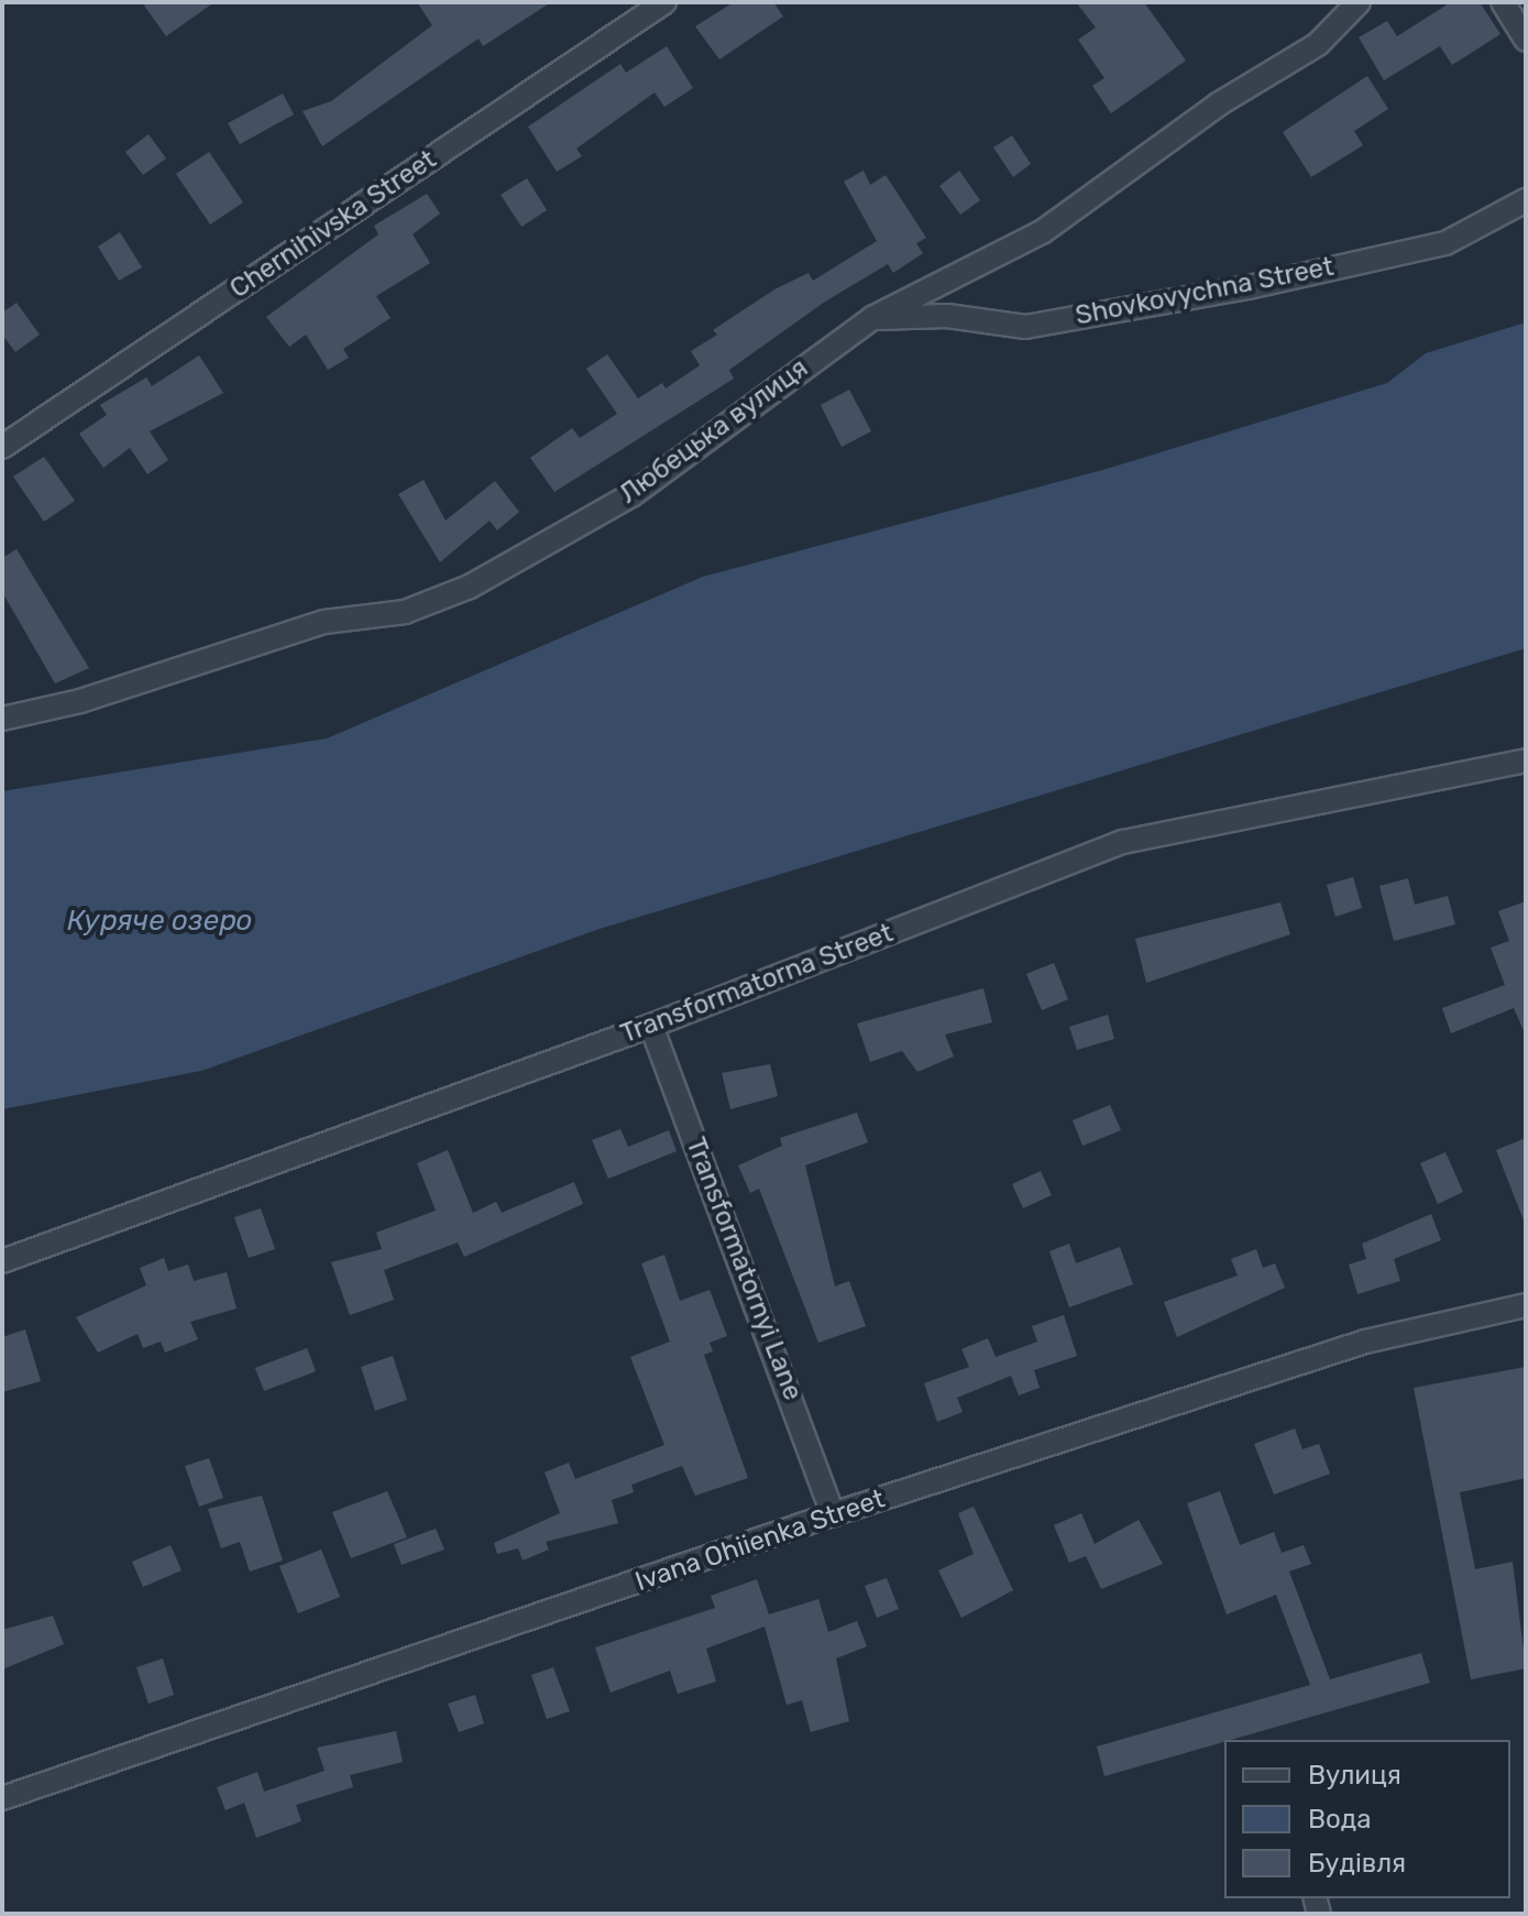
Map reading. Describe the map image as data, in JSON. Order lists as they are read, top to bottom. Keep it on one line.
{"streets":{"street":["Chernihivska Street","Shovkovychna Street","Любецька вулиця","Transformatorna Street","Transformatornyi Lane","Ivana Ohiienka Street"]},"crossings":[["Shovkovychna Street","Любецька вулиця"],["Transformatorna Street","Transformatornyi Lane"],["Transformatornyi Lane","Ivana Ohiienka Street"]],"water":["Куряче озеро"],"legend":["Вулиця","Вода","Будівля"]}
